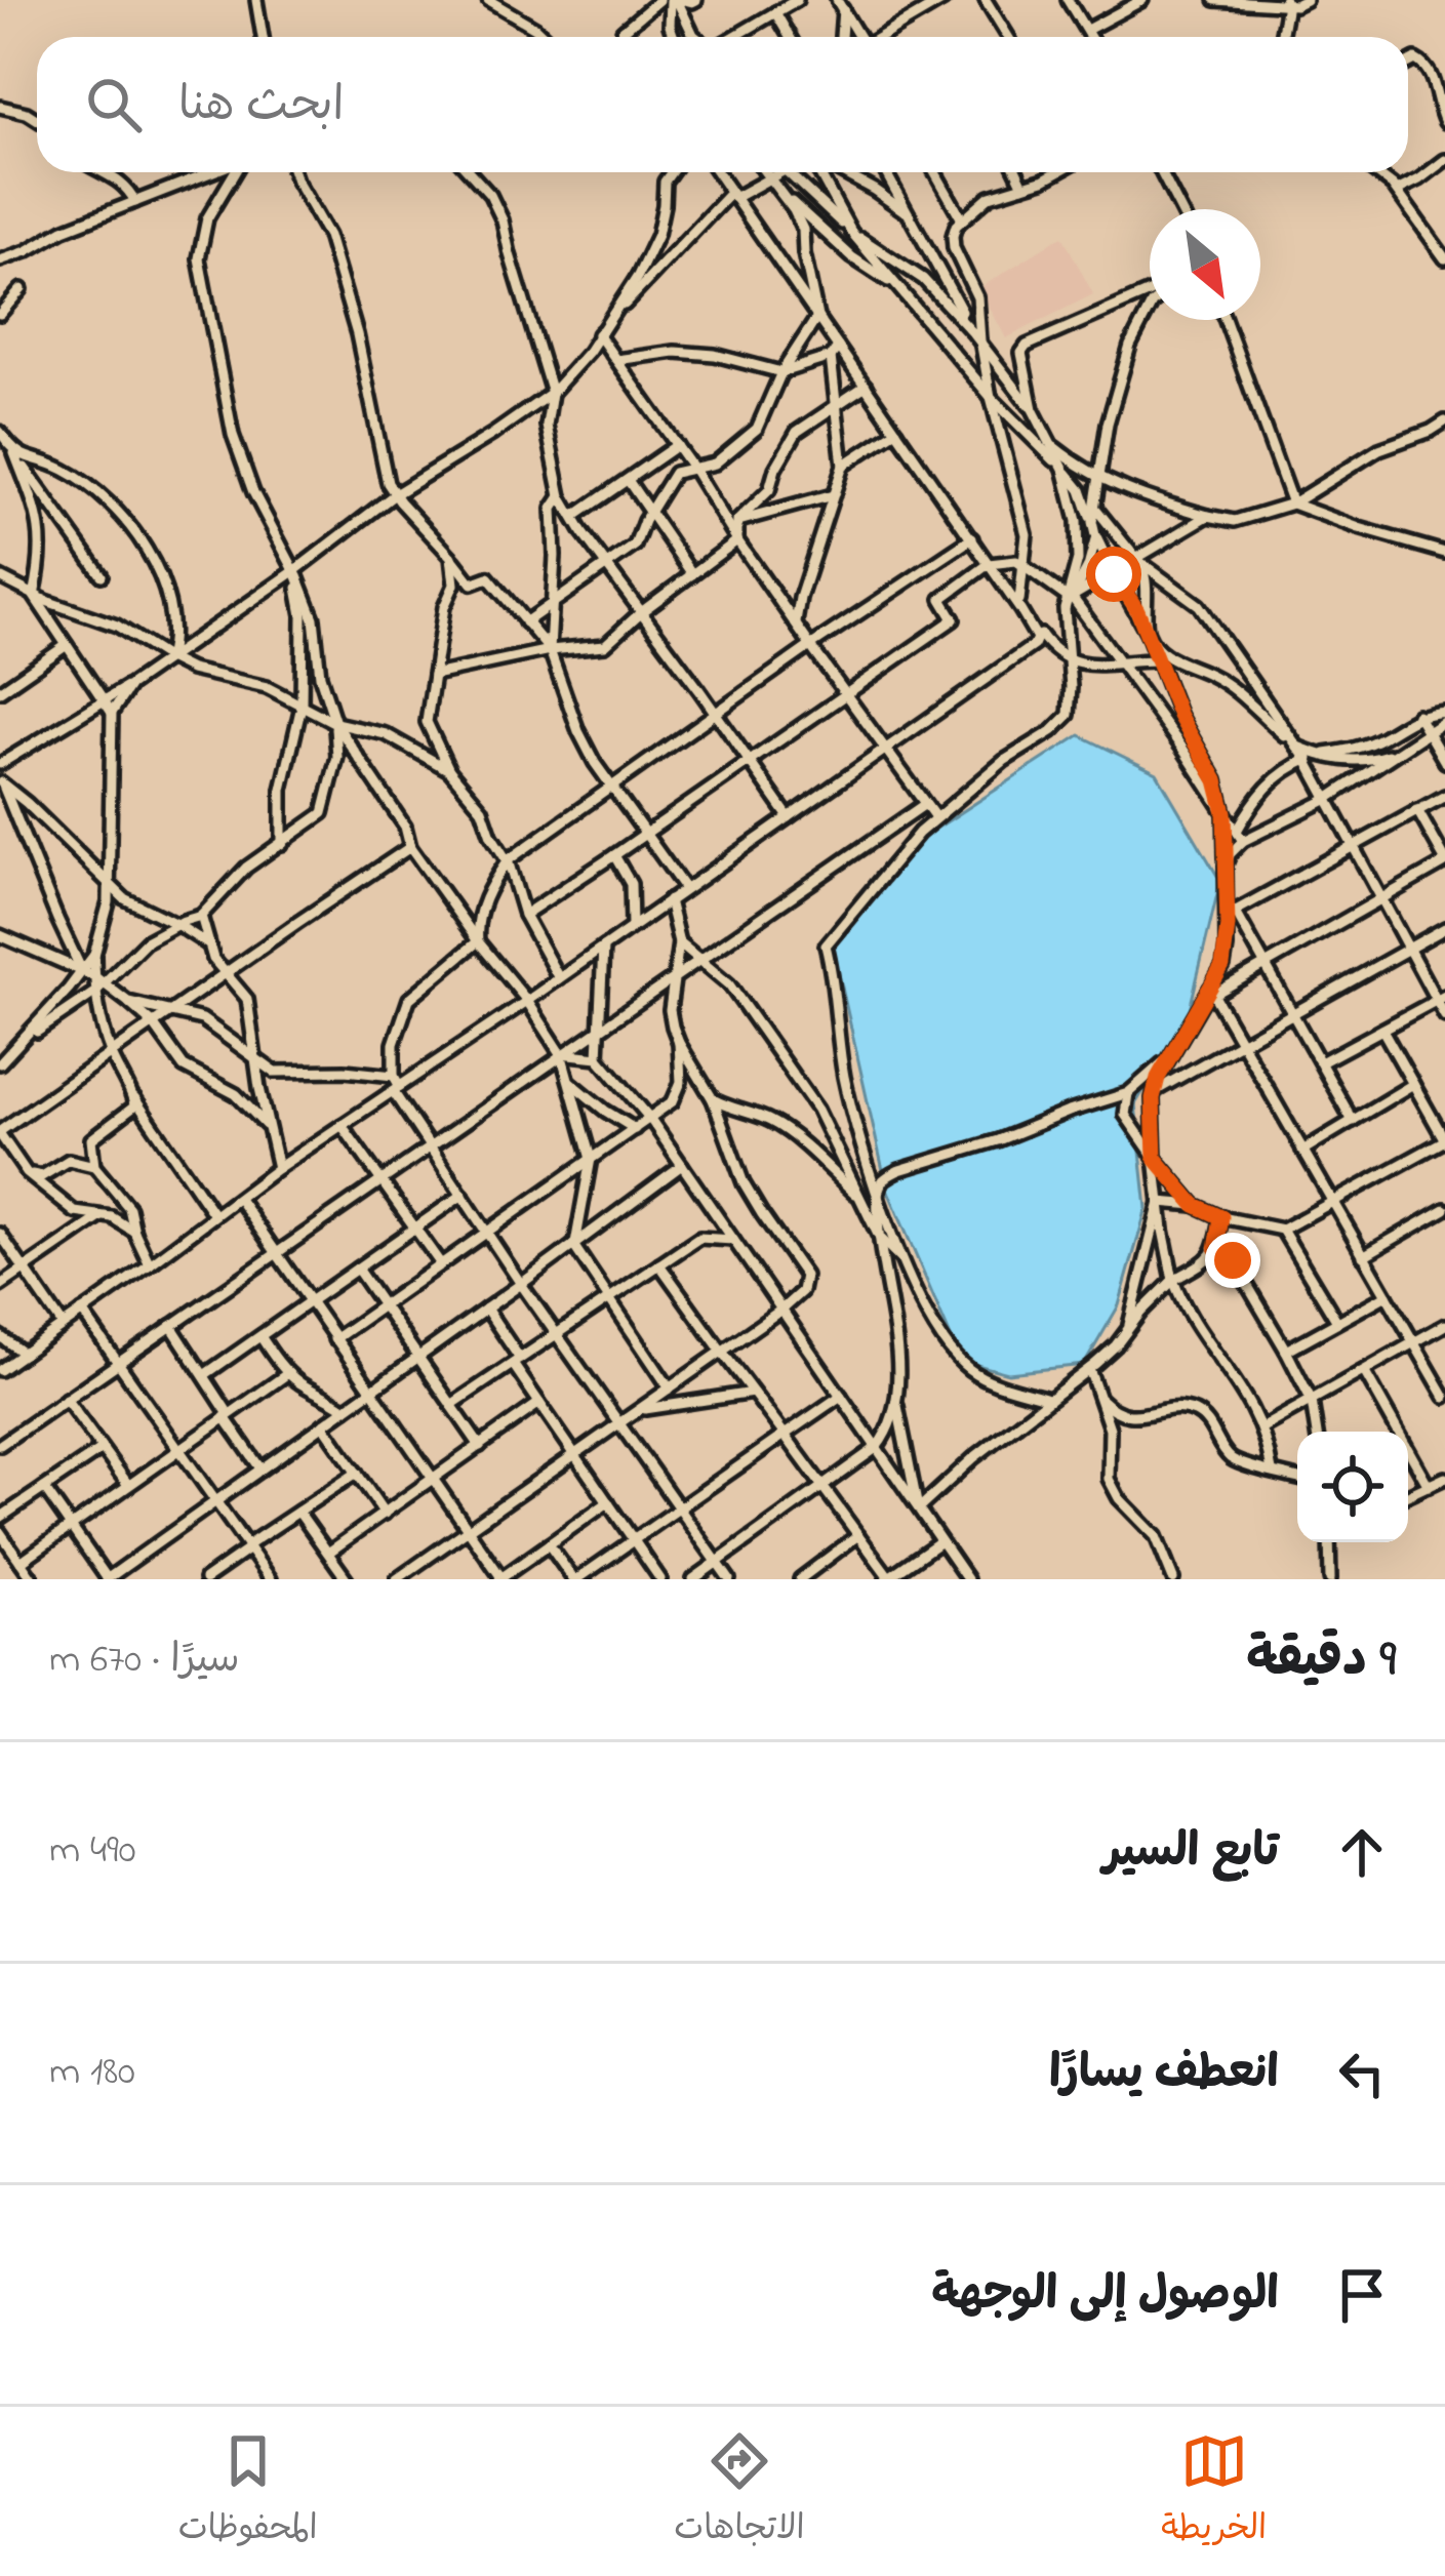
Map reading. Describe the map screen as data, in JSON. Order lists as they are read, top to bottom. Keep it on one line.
{"north":"bottom right","page":{"search":"ابحث هنا","heading":["9 دقيقة","سيرًا · 670 m"],"list":[["تابع السير","490 m"],["انعطف يسارًا","180 m"],"الوصول إلى الوجهة"],"nav":["الخريطة","الاتجاهات","المحفوظات"]}}
